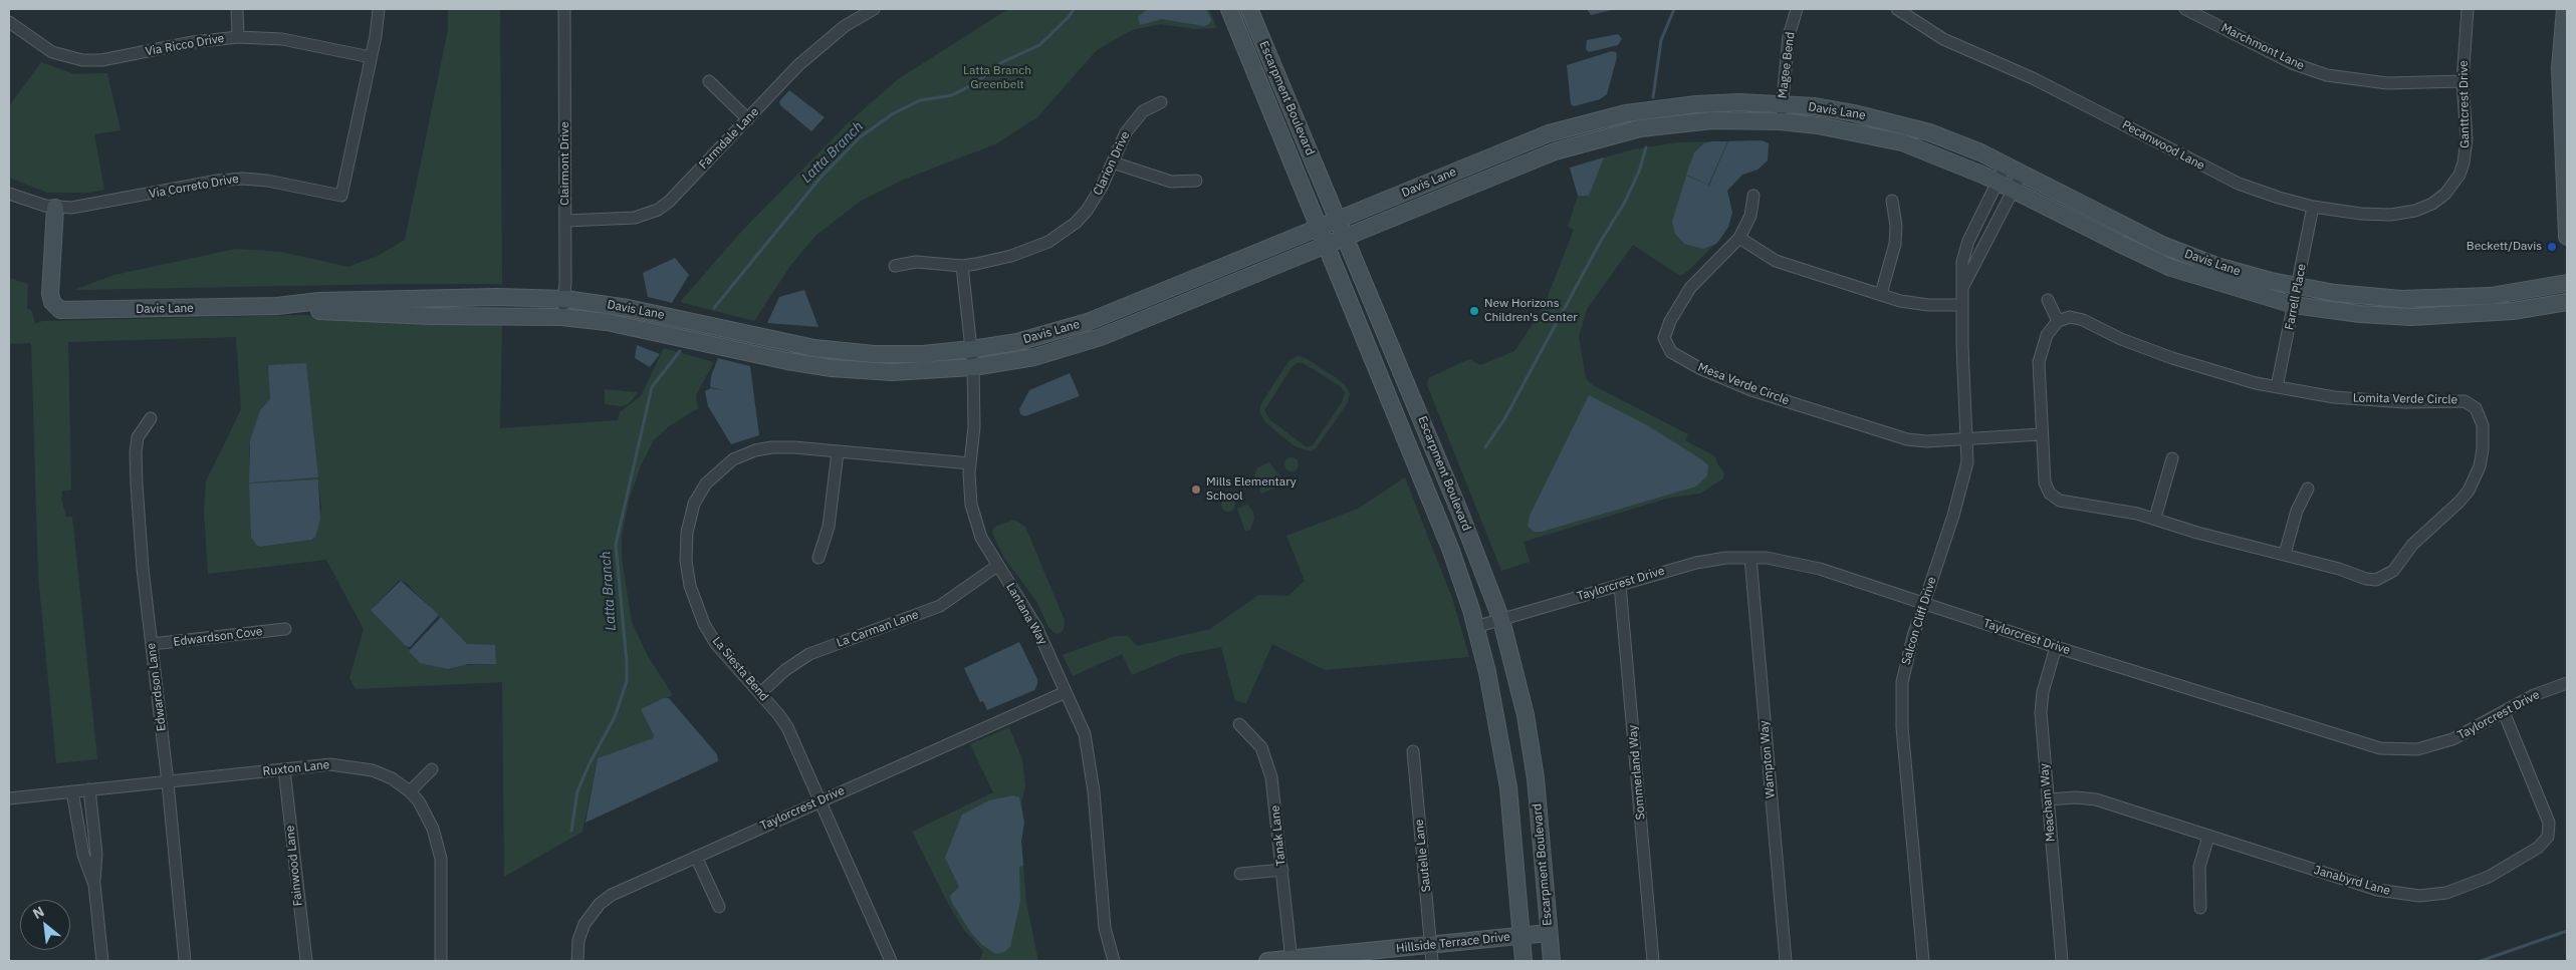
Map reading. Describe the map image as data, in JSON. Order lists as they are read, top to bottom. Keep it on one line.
{"streets":{"main road":["Escarpment Boulevard","Davis Lane","Hillside Terrace Drive"],"street":["Via Ricco Drive","Marchmont Lane","Magee Bend","Ganttcrest Drive","Farmdale Lane","Pecanwood Lane","Clairmont Drive","Clarion Drive","Via Correto Drive","Farrell Place","Mesa Verde Circle","Lomita Verde Circle","Taylorcrest Drive","Lantana Way","Salcon Cliff Drive","La Carman Lane","Edwardson Cove","La Siesta Bend","Edwardson Lane","Wampton Way","Ruxton Lane","Sommerland Way","Meacham Way","Tanak Lane","Sautelle Lane","Fainwood Lane","Janabyrd Lane"]},"crossings":[["Via Ricco Drive","Via Correto Drive"],["Marchmont Lane","Ganttcrest Drive"],["Magee Bend","Davis Lane"],["Escarpment Boulevard","Davis Lane"],["Escarpment Boulevard","Taylorcrest Drive"],["Escarpment Boulevard","Hillside Terrace Drive"],["Ganttcrest Drive","Pecanwood Lane"],["Davis Lane","Clairmont Drive"],["Davis Lane","Via Correto Drive"],["Davis Lane","Farrell Place"],["Davis Lane","Lantana Way"],["Davis Lane","Salcon Cliff Drive"],["Farmdale Lane","Clairmont Drive"],["Pecanwood Lane","Farrell Place"],["Clarion Drive","Lantana Way"],["Farrell Place","Lomita Verde Circle"],["Mesa Verde Circle","Lomita Verde Circle"],["Mesa Verde Circle","Salcon Cliff Drive"],["Taylorcrest Drive","Lantana Way"],["Taylorcrest Drive","Salcon Cliff Drive"],["Taylorcrest Drive","La Siesta Bend"],["Taylorcrest Drive","Wampton Way"],["Taylorcrest Drive","Sommerland Way"],["Taylorcrest Drive","Meacham Way"],["Taylorcrest Drive","Janabyrd Lane"],["Lantana Way","La Carman Lane"],["Lantana Way","La Siesta Bend"],["La Carman Lane","La Siesta Bend"],["Edwardson Cove","Edwardson Lane"],["Edwardson Lane","Ruxton Lane"],["Ruxton Lane","Fainwood Lane"],["Meacham Way","Janabyrd Lane"],["Tanak Lane","Hillside Terrace Drive"],["Sautelle Lane","Hillside Terrace Drive"]],"water":["Latta Branch"],"parks":["Latta Branch Greenbelt"],"places":["Beckett/Davis","New Horizons Children's Center","Mills Elementary School"],"north":"top left"}
